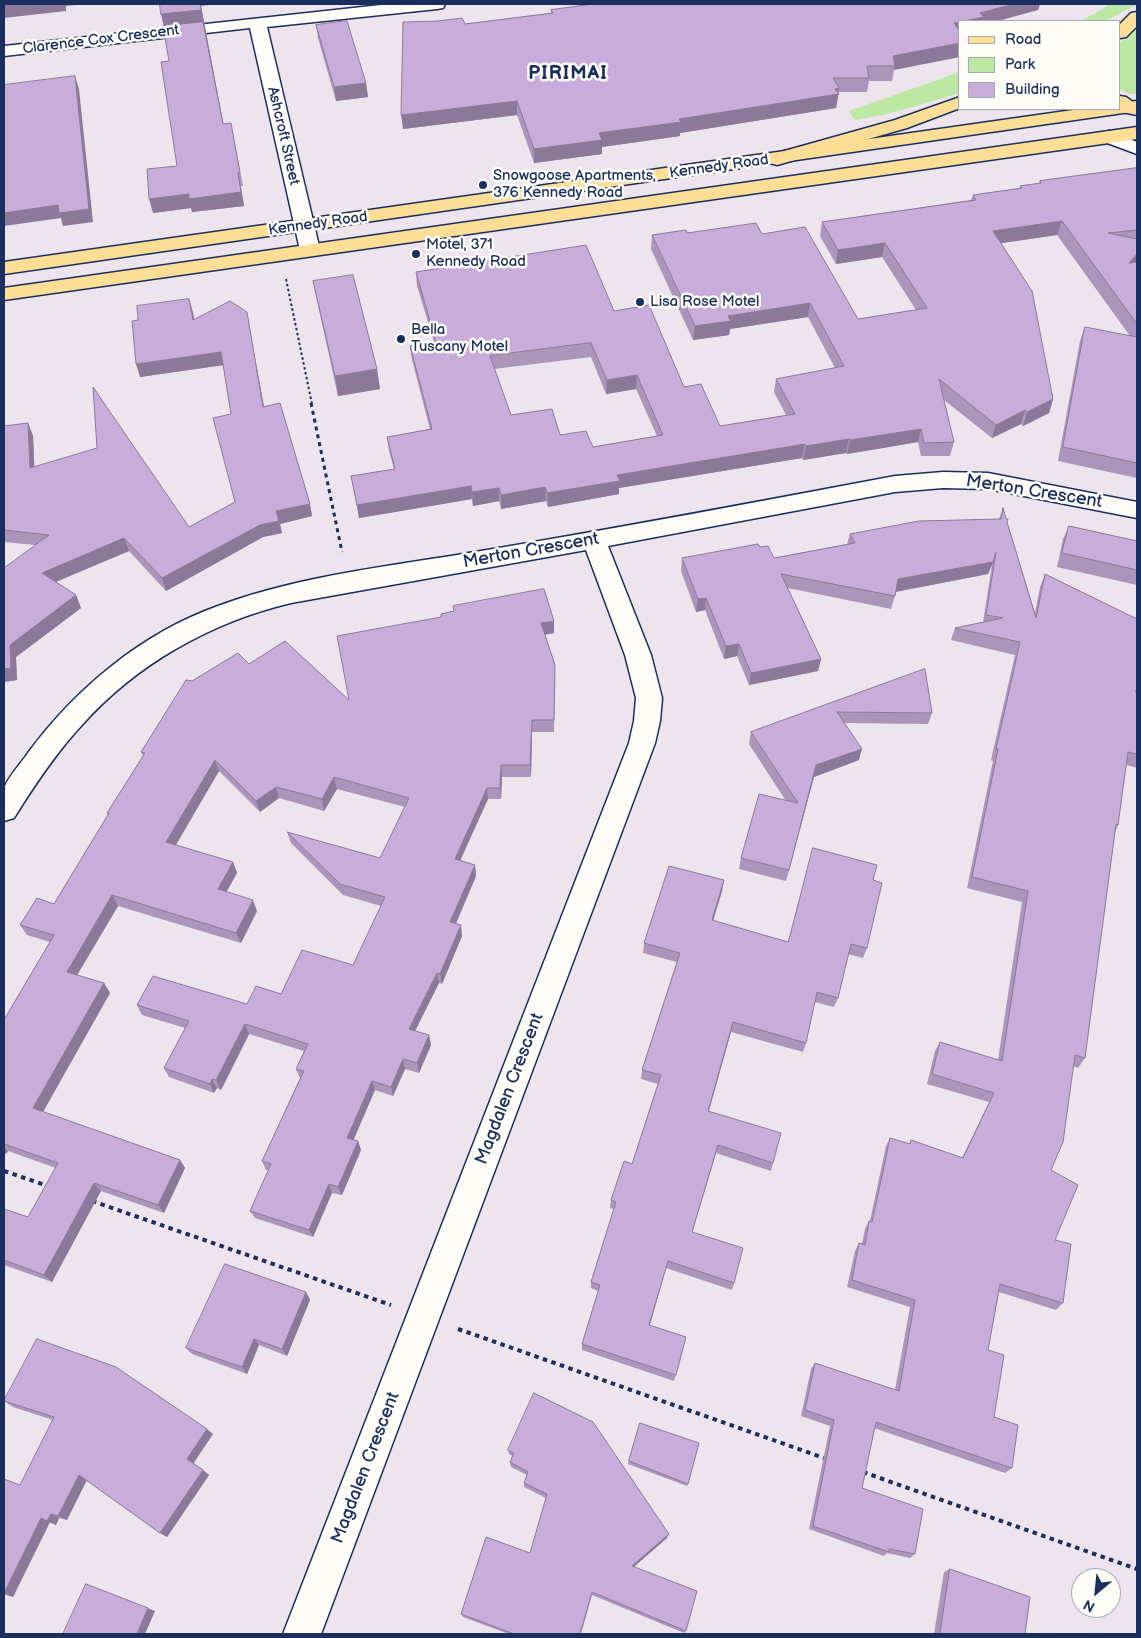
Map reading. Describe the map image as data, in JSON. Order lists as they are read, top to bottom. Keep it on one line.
{"streets":{"main road":["Kennedy Road"],"street":["Clarence Cox Crescent","Ashcroft Street","Merton Crescent","Magdalen Crescent"]},"crossings":[["Clarence Cox Crescent","Ashcroft Street"],["Ashcroft Street","Kennedy Road"],["Merton Crescent","Magdalen Crescent"]],"districts":["PIRIMAI"],"places":["Snowgoose Apartments, 376 Kennedy Road","Motel, 371 Kennedy Road","Lisa Rose Motel","Bella Tuscany Motel"],"legend":["Road","Park","Building"],"north":"bottom left"}
